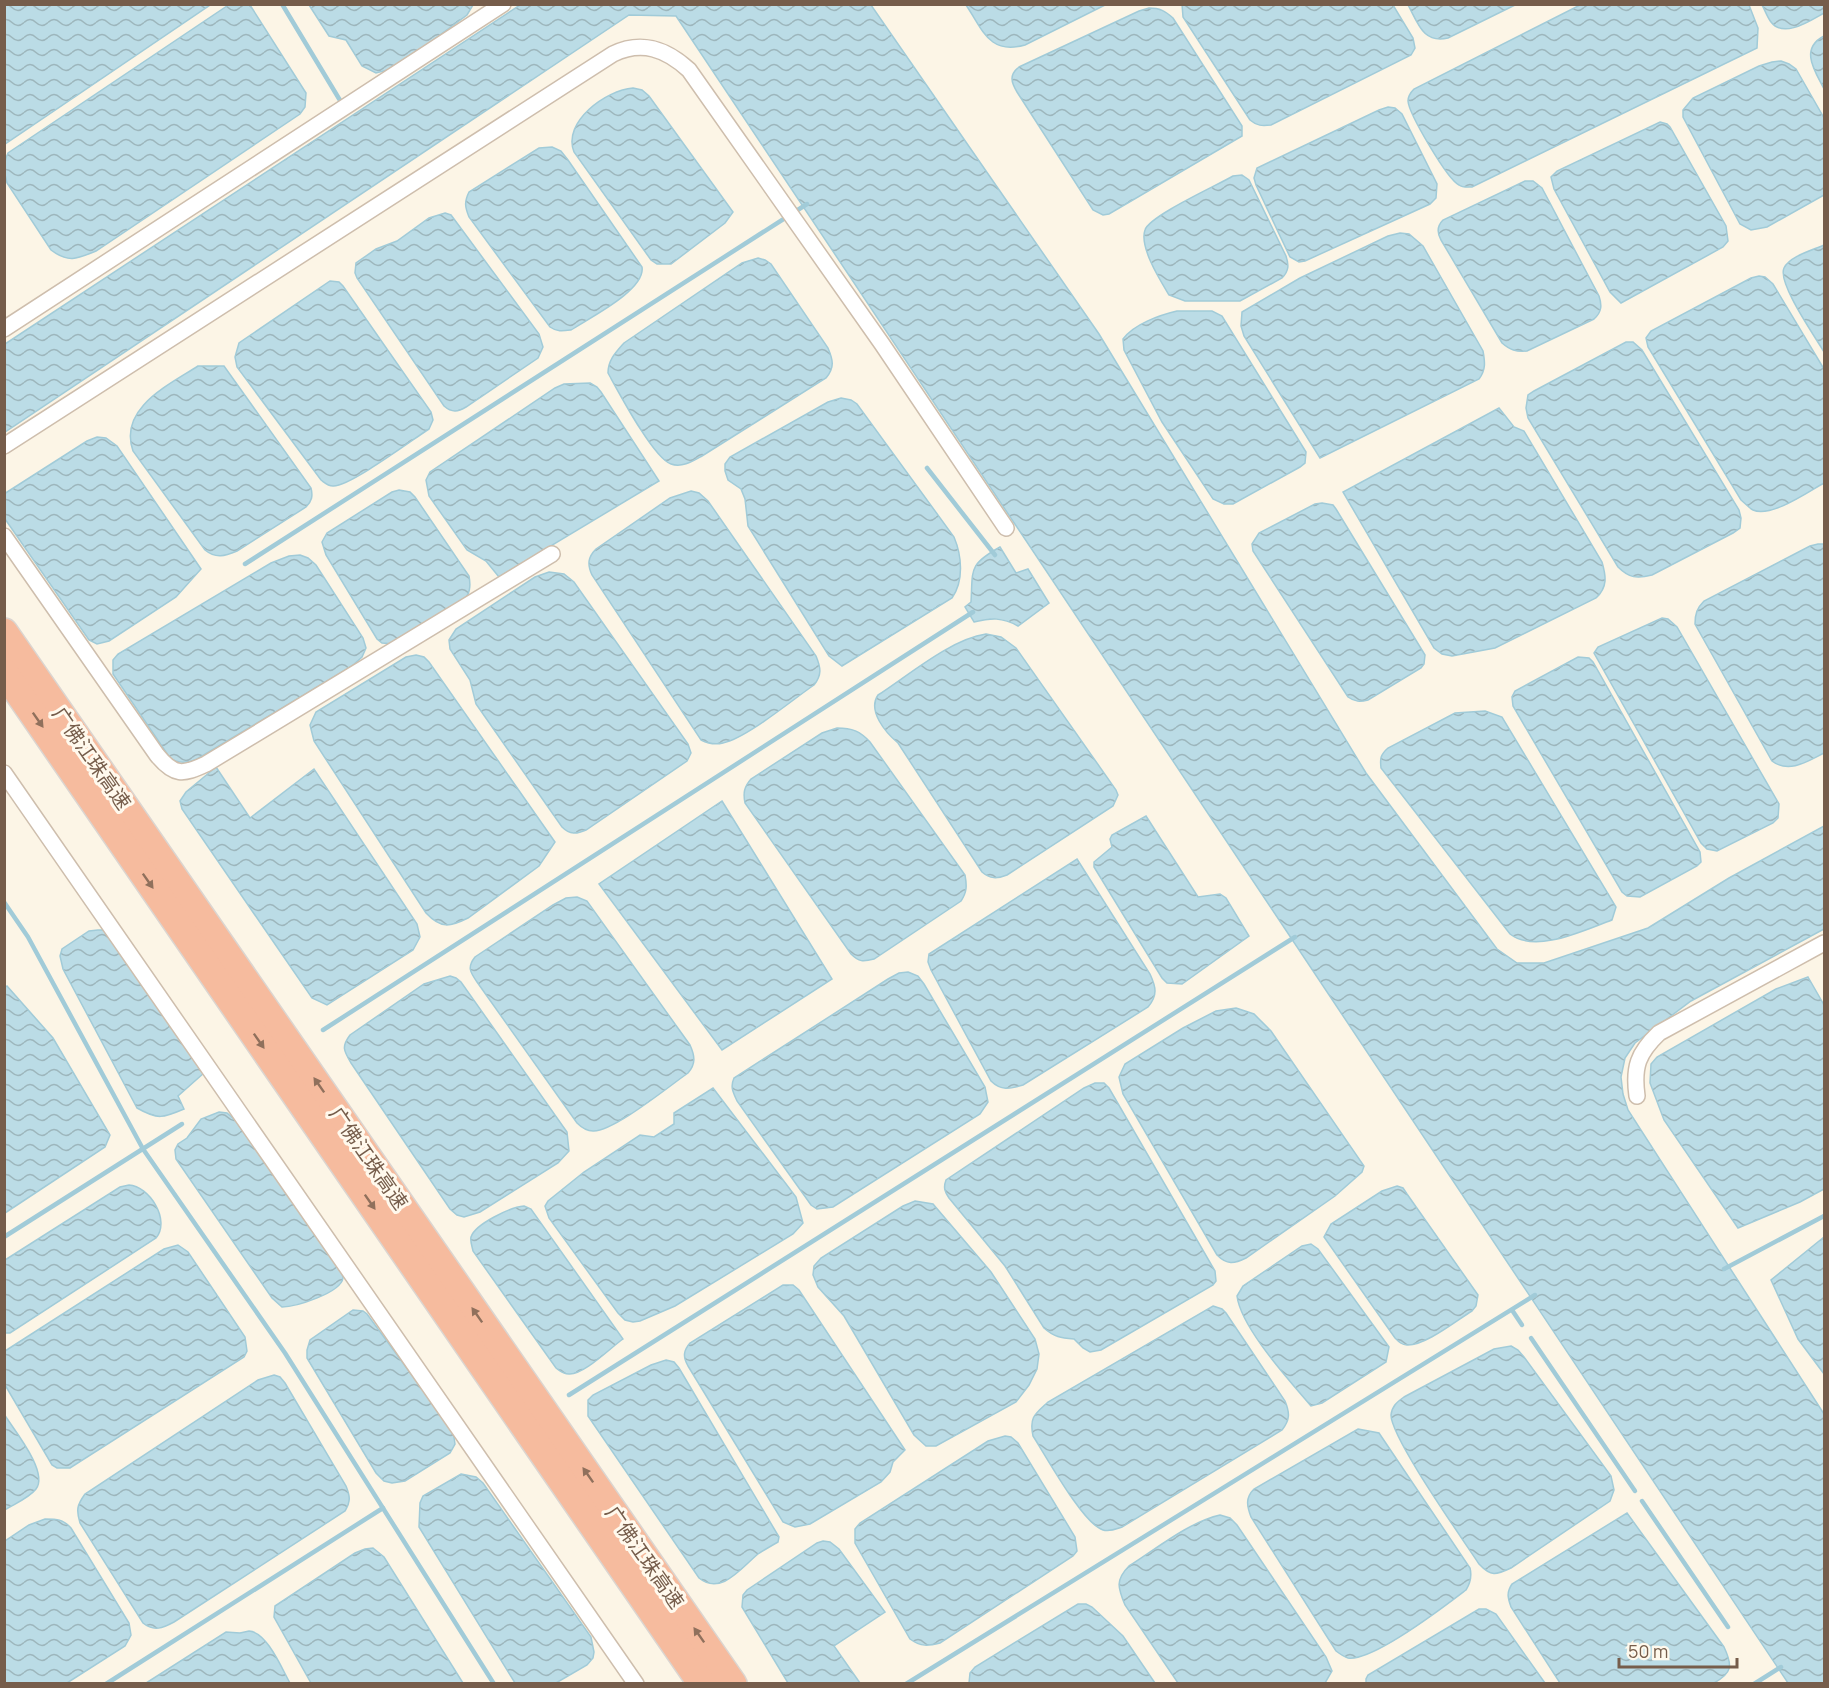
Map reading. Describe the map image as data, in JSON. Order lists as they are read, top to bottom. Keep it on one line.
{"streets":{"highway":["广佛江珠高速"]},"scale_bar":"50 m"}
